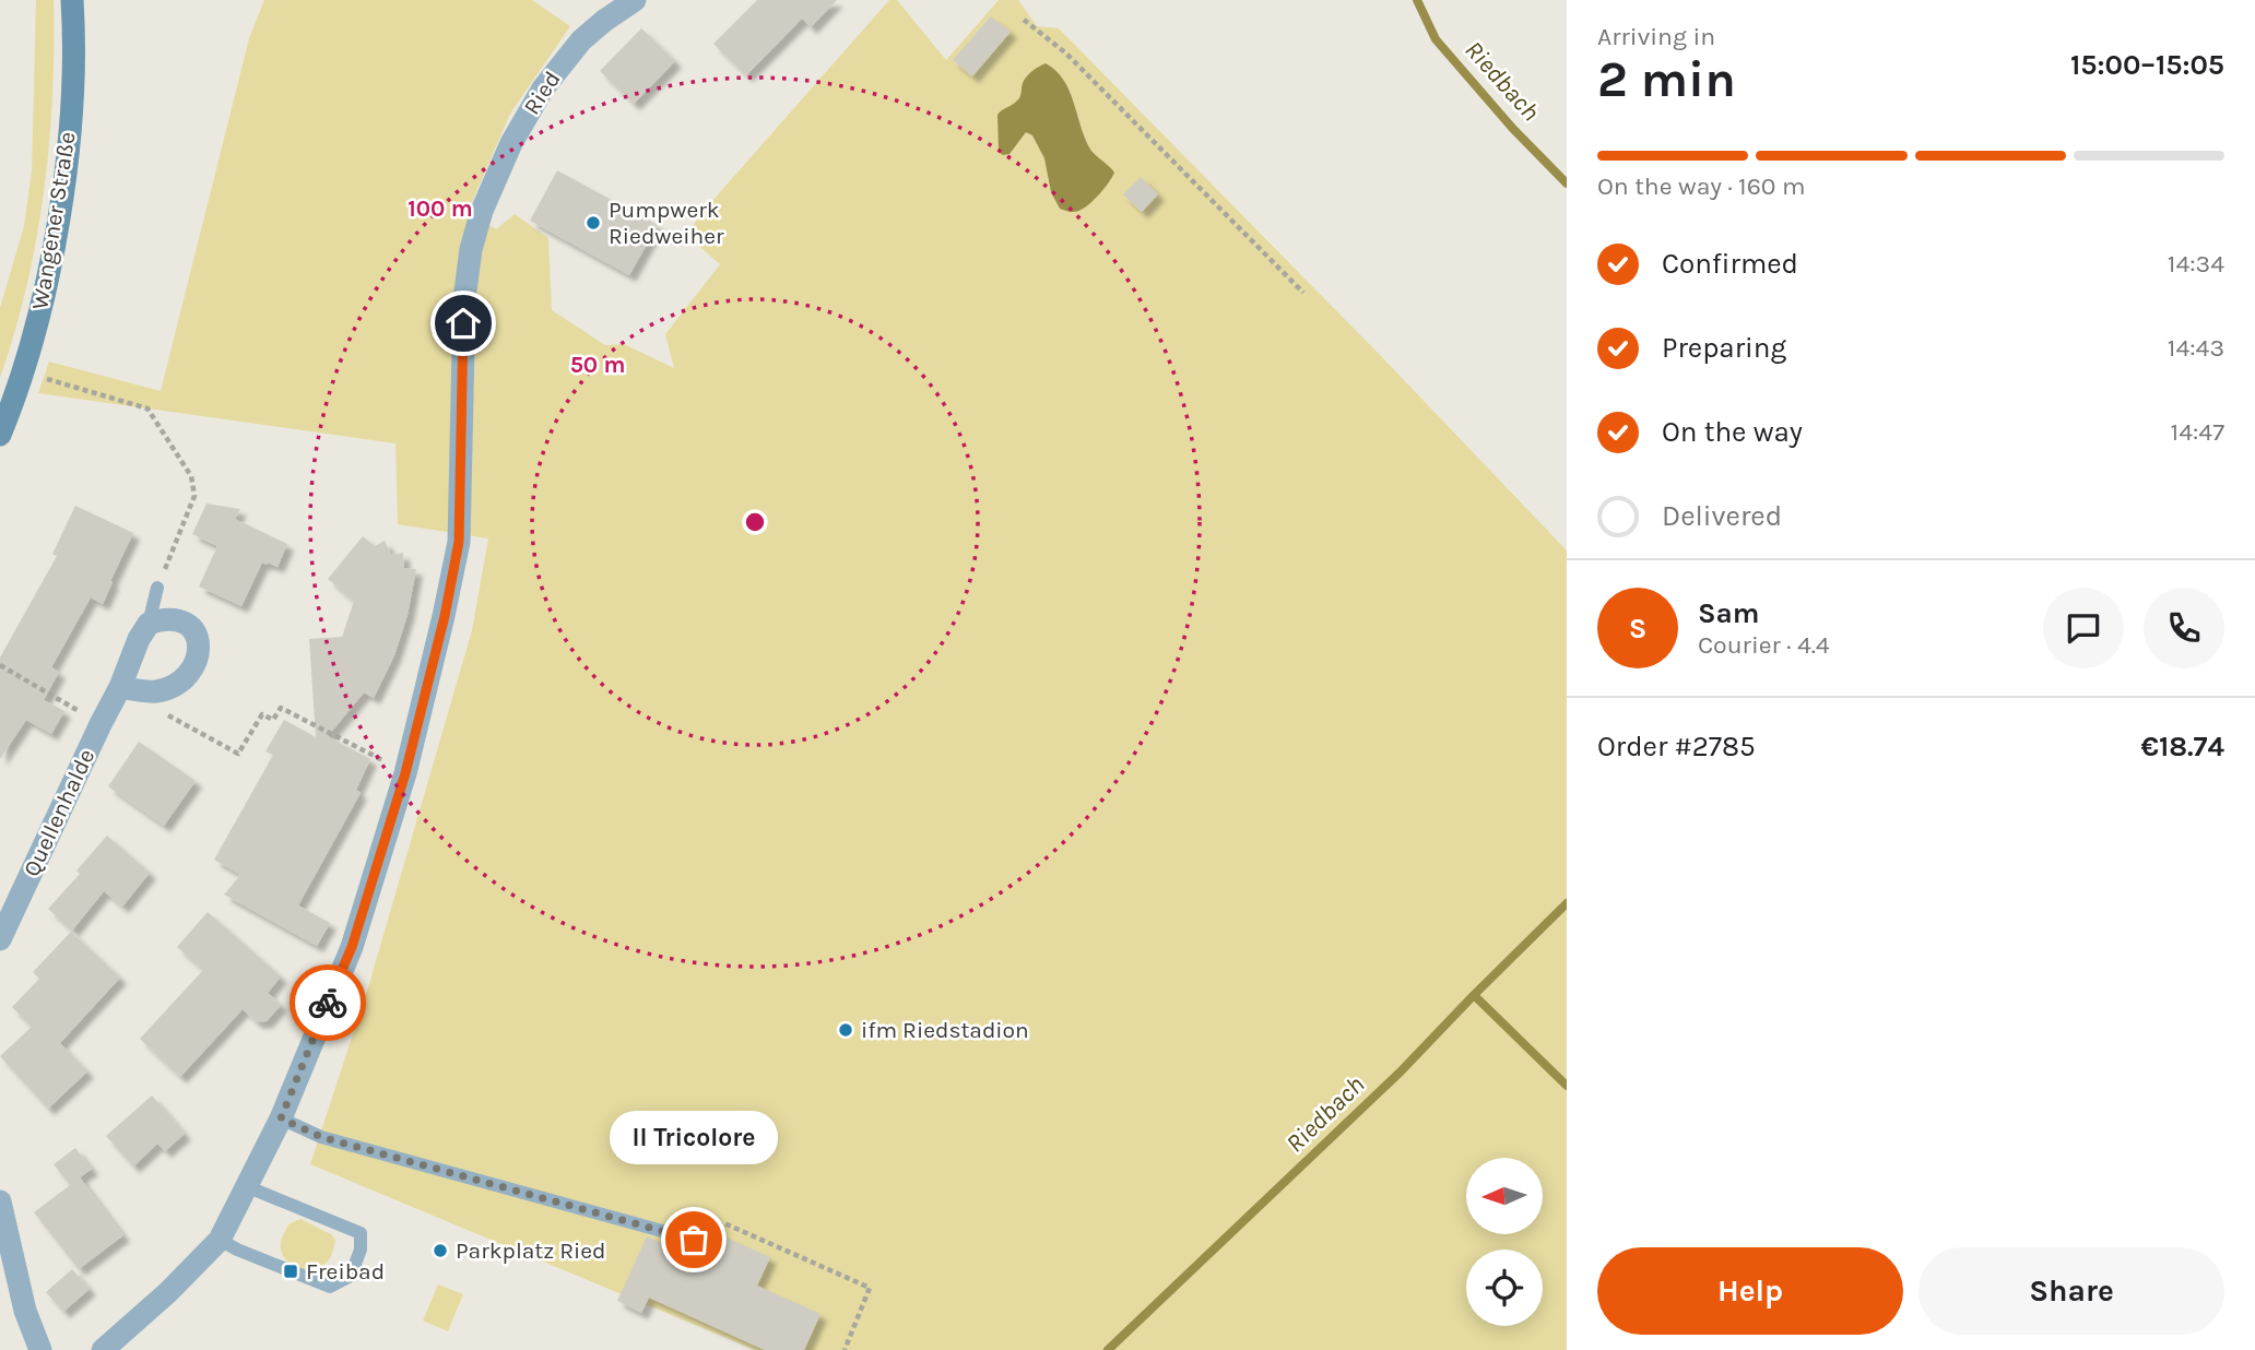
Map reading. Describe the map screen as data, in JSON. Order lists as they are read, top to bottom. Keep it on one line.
{"streets":{"main road":["Wangener Straße"],"street":["Ried","Quellenhalde"]},"water":["Riedbach"],"places":{"other":["Pumpwerk Riedweiher","ifm Riedstadion","Il Tricolore","Parkplatz Ried"],"transit":["Freibad"]},"north":"left","page":{"heading":["2 min","Arriving in","15:00–15:05"],"panel":["Sam","Courier · 4.4","Order #2785","€18.74"],"bar":"On the way · 160 m","list":[["Confirmed","14:34"],["Preparing","14:43"],["On the way","14:47"],"Delivered"],"round":"S","bubble":"Il Tricolore","buttons":["Help","Share"]},"rings":["100 m","50 m"]}
